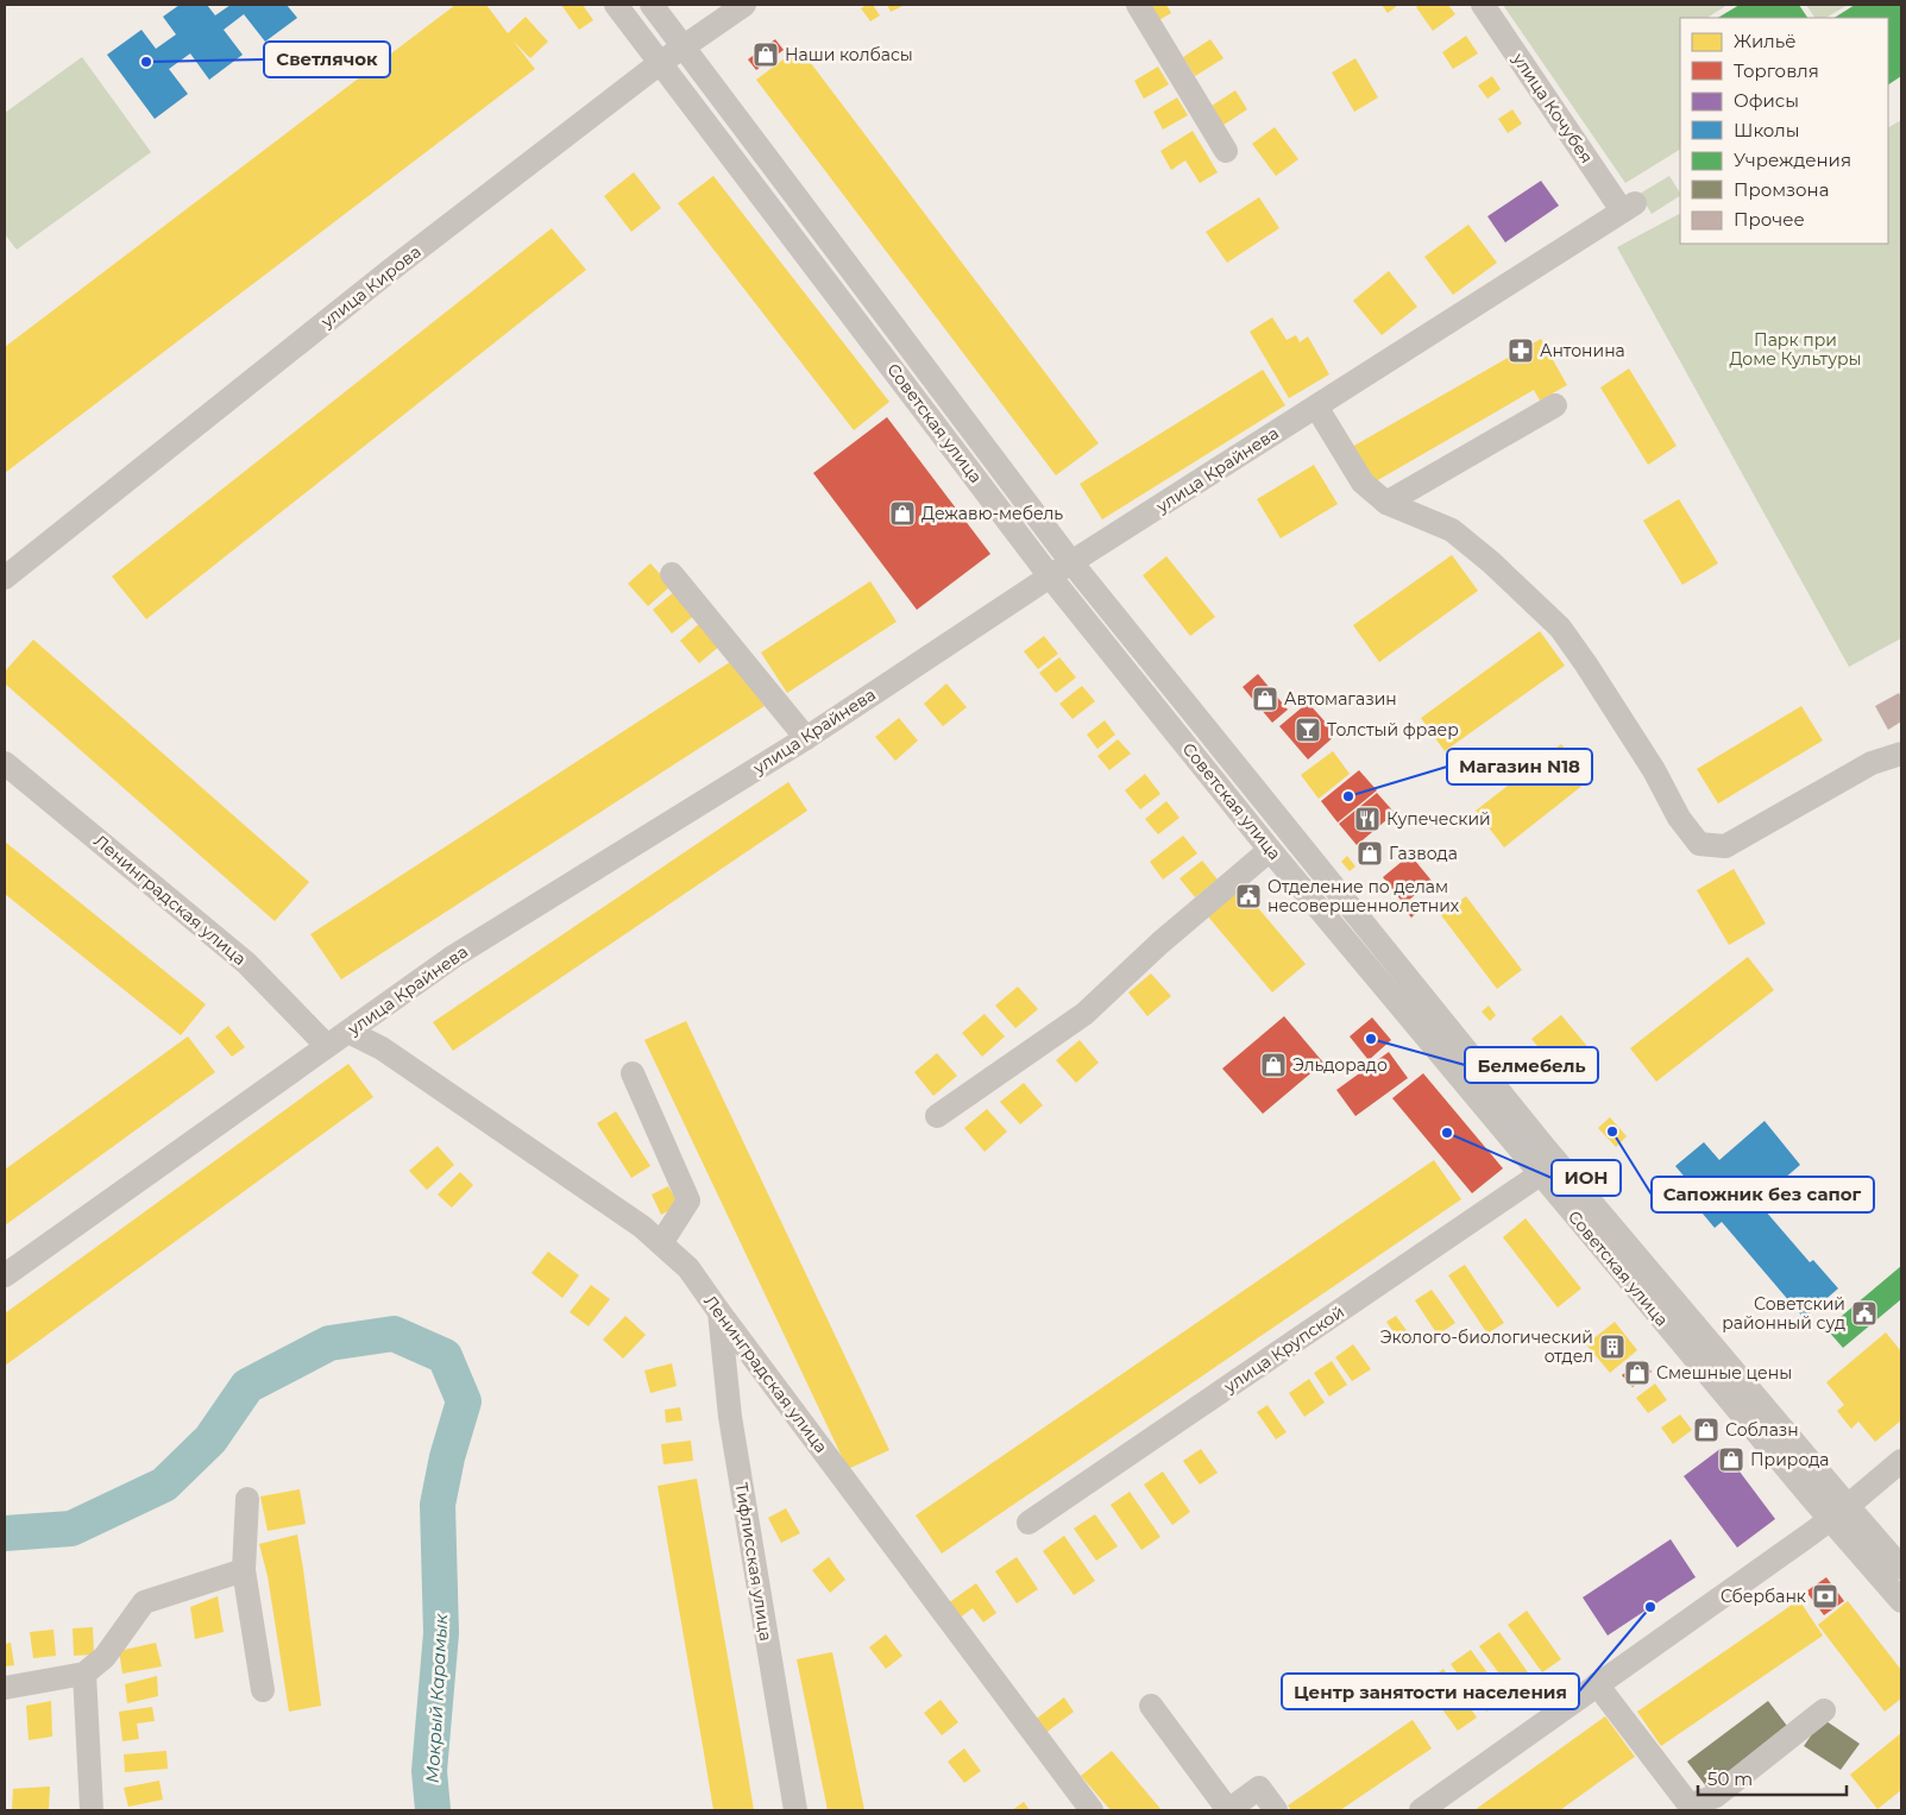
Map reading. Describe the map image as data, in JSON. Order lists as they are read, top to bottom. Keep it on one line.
{"streets":{"street":["улица Кочубея","улица Кирова","Советская улица","улица Крайнева","Ленинградская улица","улица Крупской","Тифлисская улица"]},"crossings":[["улица Кочубея","улица Крайнева"],["улица Кирова","Советская улица"],["Советская улица","улица Крайнева"],["Советская улица","улица Крупской"],["улица Крайнева","Ленинградская улица"],["Ленинградская улица","Тифлисская улица"]],"water":["Мокрый Карамык"],"parks":["Парк при Доме Культуры"],"places":{"shop":["Наши колбасы","Дежавю-мебель","Автомагазин","Газвода","Эльдорадо","Смешные цены","Соблазн","Природа"],"other":["Светлячок","Магазин N18","Белмебель","Сапожник без сапог","ИОН","Центр занятости населения"],"pharmacy":["Антонина"],"bar":["Толстый фраер"],"restaurant":["Купеческий"],"public building":["Отделение по делам несовершеннолетних","Советский районный суд"],"building":["Эколого-биологический отдел"],"bank":["Сбербанк"]},"legend":["Жильё","Торговля","Офисы","Школы","Учреждения","Промзона","Прочее"],"scale_bar":"50 m"}
